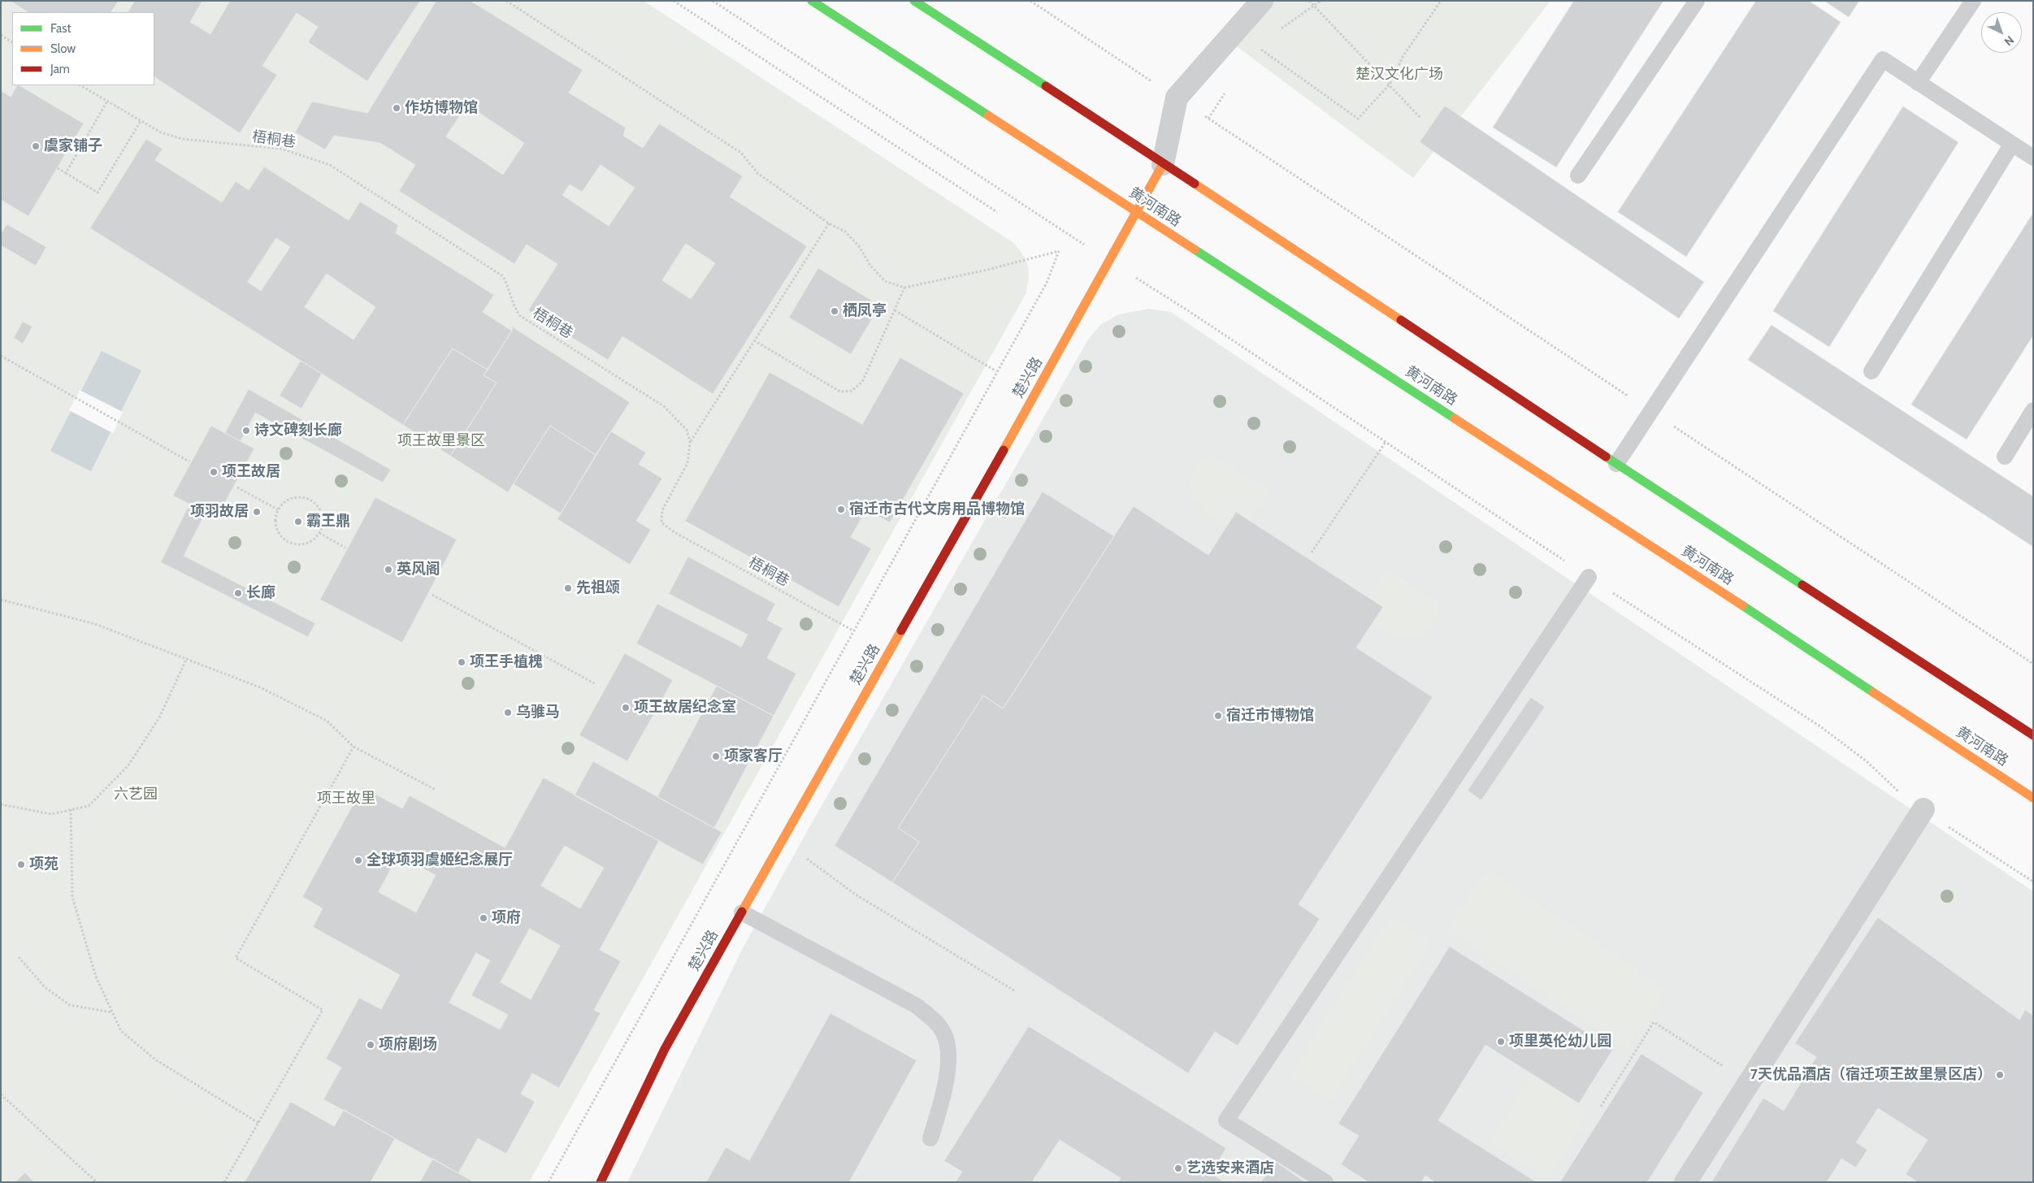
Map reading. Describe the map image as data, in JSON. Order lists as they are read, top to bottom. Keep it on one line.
{"streets":{"main road":["黄河南路","楚兴路"],"path":["梧桐巷"]},"crossings":[["黄河南路","楚兴路"]],"parks":["楚汉文化广场","项王故里景区","六艺园","项王故里"],"places":["作坊博物馆","虞家铺子","栖凤亭","诗文碑刻长廊","项王故居","宿迁市古代文房用品博物馆","项羽故居","霸王鼎","英风阁","先祖颂","长廊","项王手植槐","项王故居纪念室","乌骓马","宿迁市博物馆","项家客厅","全球项羽虞姬纪念展厅","项苑","项府","项里英伦幼儿园","项府剧场","7天优品酒店（宿迁项王故里景区店）","艺选安来酒店"],"legend":["Fast","Slow","Jam"],"north":"bottom right"}
